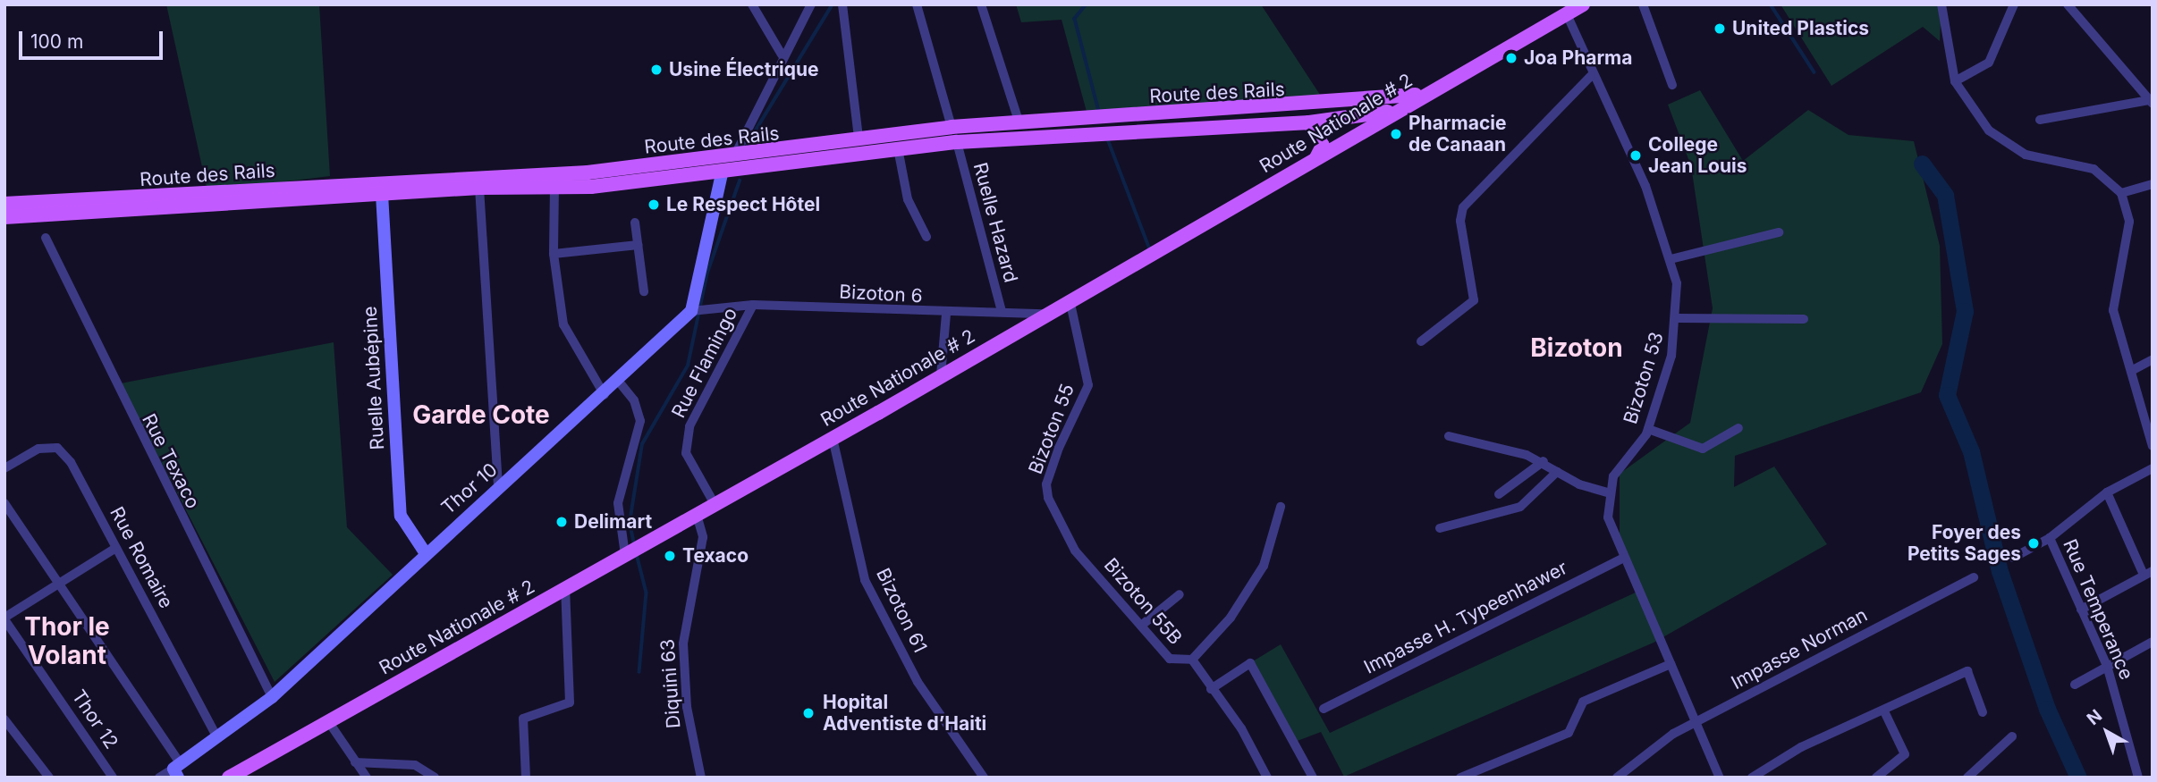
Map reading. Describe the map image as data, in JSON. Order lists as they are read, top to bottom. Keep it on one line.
{"streets":{"main road":["Route des Rails","Route Nationale # 2"],"street":["Ruelle Hazard","Bizoton 6","Rue Flamingo","Ruelle Aubépine","Bizoton 53","Bizoton 55","Rue Texaco","Thor 10","Rue Romaire","Bizoton 55B","Rue Temperance","Bizoton 61","Impasse H. Typeenhawer","Impasse Norman","Diquini 63","Thor 12"]},"crossings":[["Route des Rails","Route Nationale # 2"],["Route des Rails","Ruelle Hazard"],["Route des Rails","Ruelle Aubépine"],["Route Nationale # 2","Bizoton 6"],["Route Nationale # 2","Rue Flamingo"],["Route Nationale # 2","Bizoton 53"],["Route Nationale # 2","Bizoton 55"],["Route Nationale # 2","Bizoton 61"],["Route Nationale # 2","Diquini 63"],["Ruelle Hazard","Bizoton 6"],["Bizoton 6","Rue Flamingo"],["Bizoton 6","Thor 10"],["Ruelle Aubépine","Thor 10"],["Bizoton 55","Bizoton 55B"],["Rue Texaco","Thor 10"],["Thor 10","Rue Romaire"]],"districts":["Bizoton","Garde Cote","Thor le Volant"],"places":["United Plastics","Joa Pharma","Usine Électrique","Pharmacie de Canaan","College Jean Louis","Le Respect Hôtel","Delimart","Foyer des Petits Sages","Texaco","Hopital Adventiste d’Haiti"],"scale_bar":"100 m","north":"top left"}
